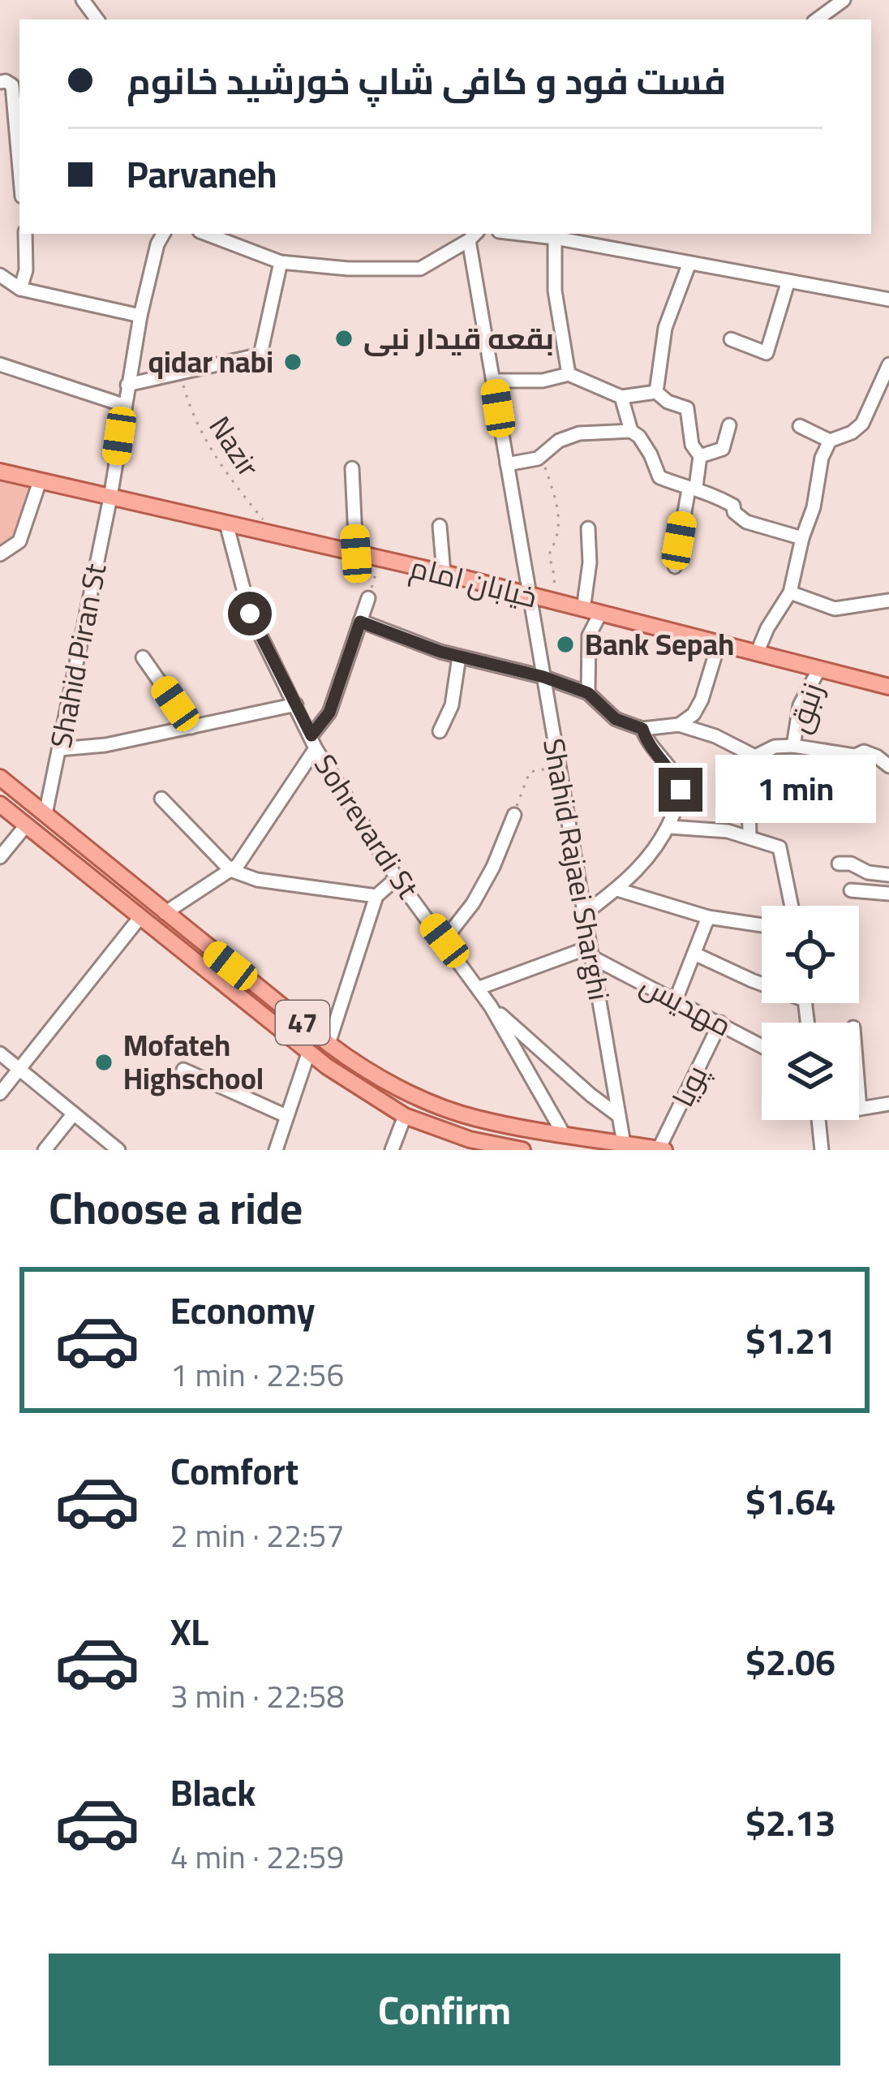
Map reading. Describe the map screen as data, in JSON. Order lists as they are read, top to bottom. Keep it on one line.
{"streets":{"main road":["خیابان امام","47"],"street":["Shahid Piran St","زنبق","Sohrevardi St","Shahid Rajaei Sharghi","مهدیس","پویا"],"path":["Nazir"]},"crossings":[["Nazir","خیابان امام"],["خیابان امام","Shahid Piran St"],["خیابان امام","زنبق"],["خیابان امام","Sohrevardi St"],["خیابان امام","Shahid Rajaei Sharghi"],["Shahid Piran St","47"],["Sohrevardi St","Shahid Rajaei Sharghi"],["Sohrevardi St","47"],["Shahid Rajaei Sharghi","مهدیس"],["Shahid Rajaei Sharghi","47"],["مهدیس","پویا"],["47","پویا"]],"places":["بقعه قیدار نبی","qidar nabi","Bank Sepah","Mofateh Highschool"],"page":{"banner":["فست فود و کافی شاپ خورشید خانوم","Parvaneh"],"bubble":"1 min","heading":"Choose a ride","list":[{"name":"Economy","note":"1 min · 22:56","value":"$1.21"},{"name":"Comfort","note":"2 min · 22:57","value":"$1.64"},{"name":"XL","note":"3 min · 22:58","value":"$2.06"},{"name":"Black","note":"4 min · 22:59","value":"$2.13"}],"buttons":"Confirm"}}
